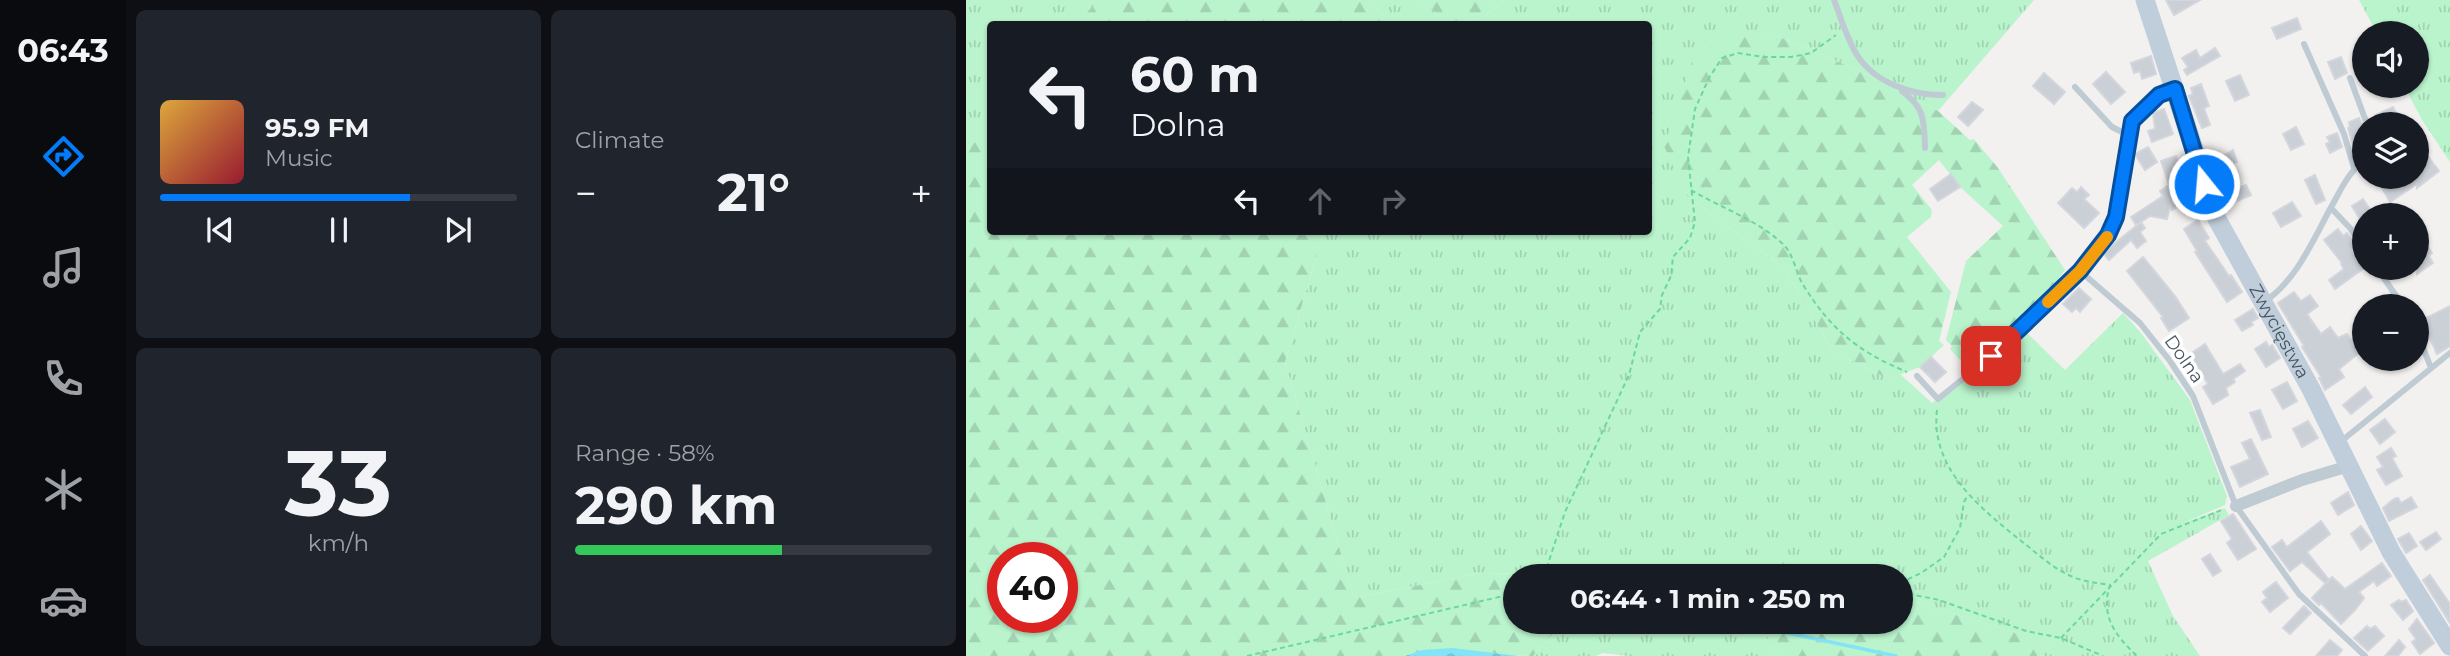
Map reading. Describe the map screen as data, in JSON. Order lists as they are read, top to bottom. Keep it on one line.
{"streets":{"street":["Zwycięstwa"],"lane":["Dolna"]},"page":{"tabs":"06:43","tile":["Climate",["33","km/h"],["Range · 58%","290 km"]],"map_buttons":["+","−"],"turn":["60 m","Dolna"],"song":["95.9 FM","Music"],"heat":["−","21°","+"],"limit":"40","trip":"06:44 · 1 min · 250 m"}}
